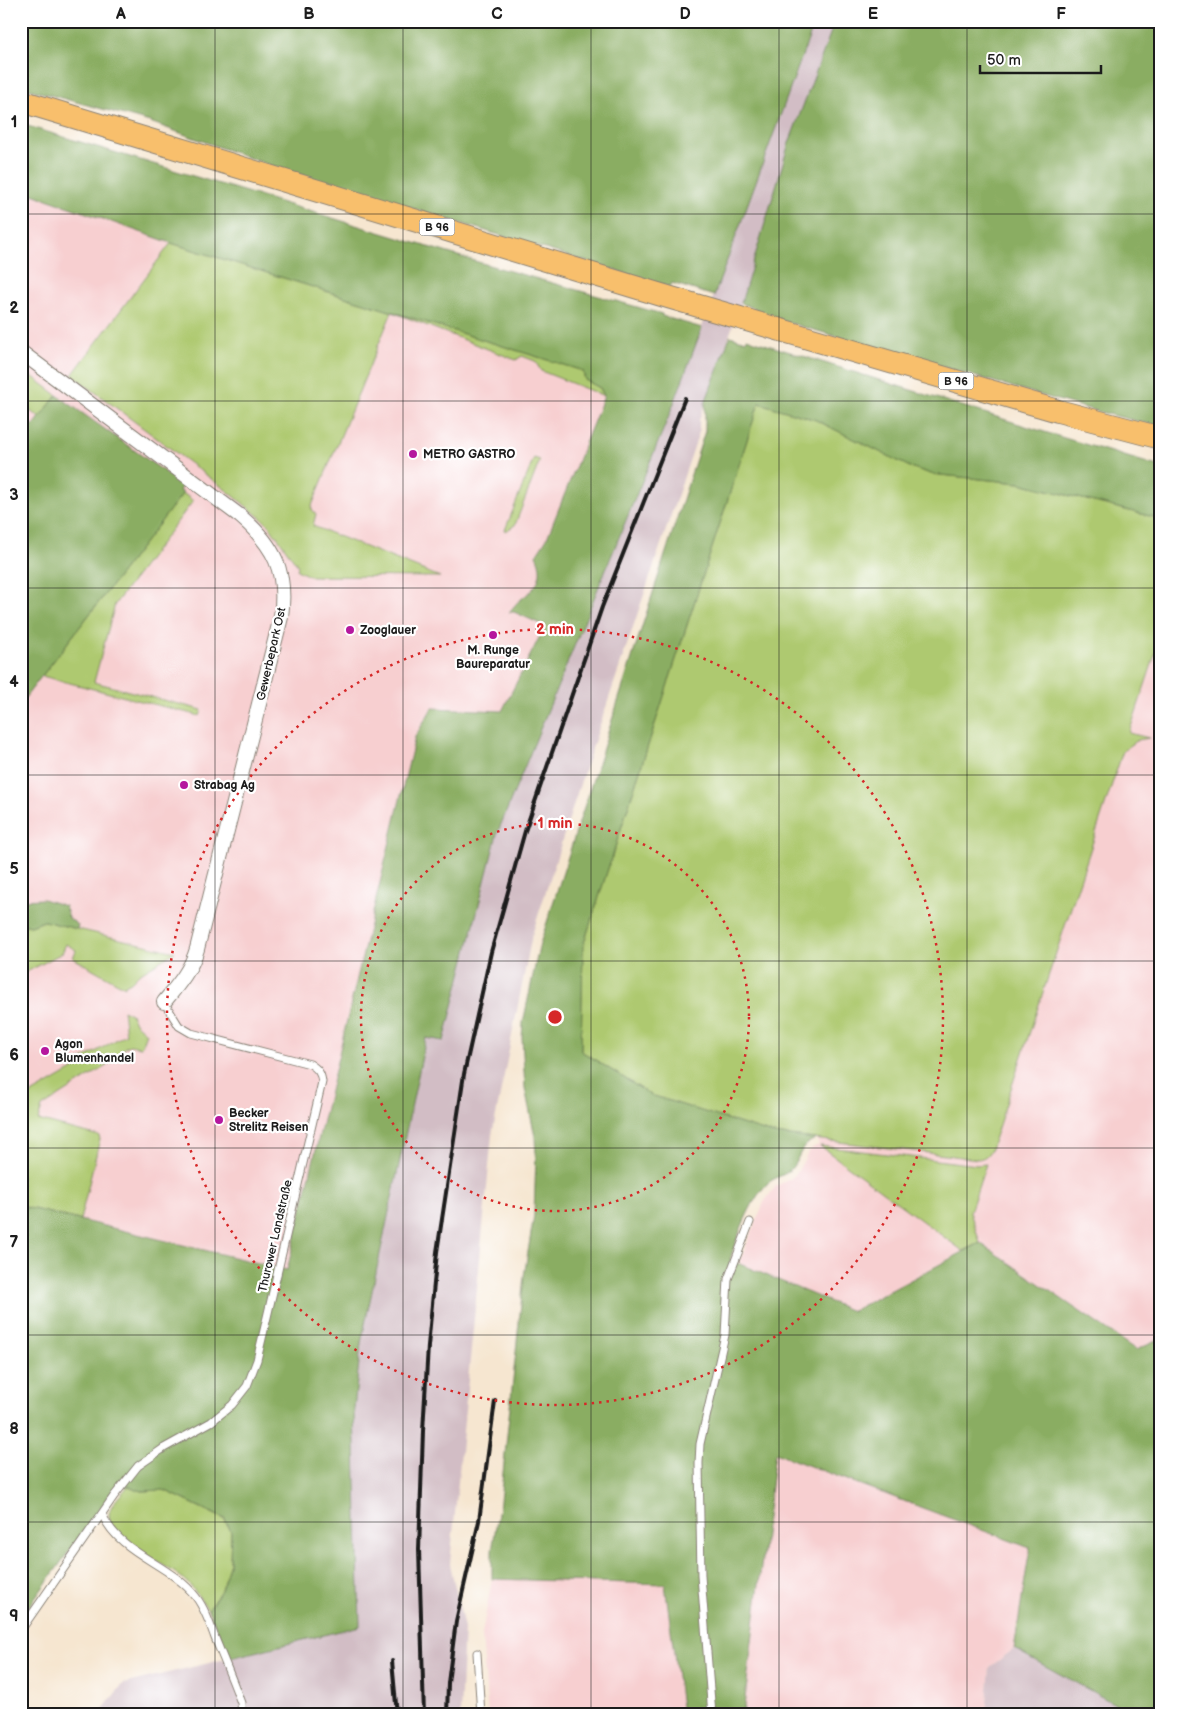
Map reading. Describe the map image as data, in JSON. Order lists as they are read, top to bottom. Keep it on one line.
{"streets":{"main road":["B 96"],"street":["Gewerbepark Ost"],"lane":["Thurower Landstraße"]},"crossings":[["Gewerbepark Ost","Thurower Landstraße"]],"places":["METRO GASTRO","Zooglauer","M. Runge Baureparatur","Strabag Ag","Agon Blumenhandel","Becker Strelitz Reisen"],"scale_bar":"50 m","grid":{"columns":["A","B","C","D","E","F"],"rows":["1","2","3","4","5","6","7","8","9"]},"rings":["2 min","1 min"]}
